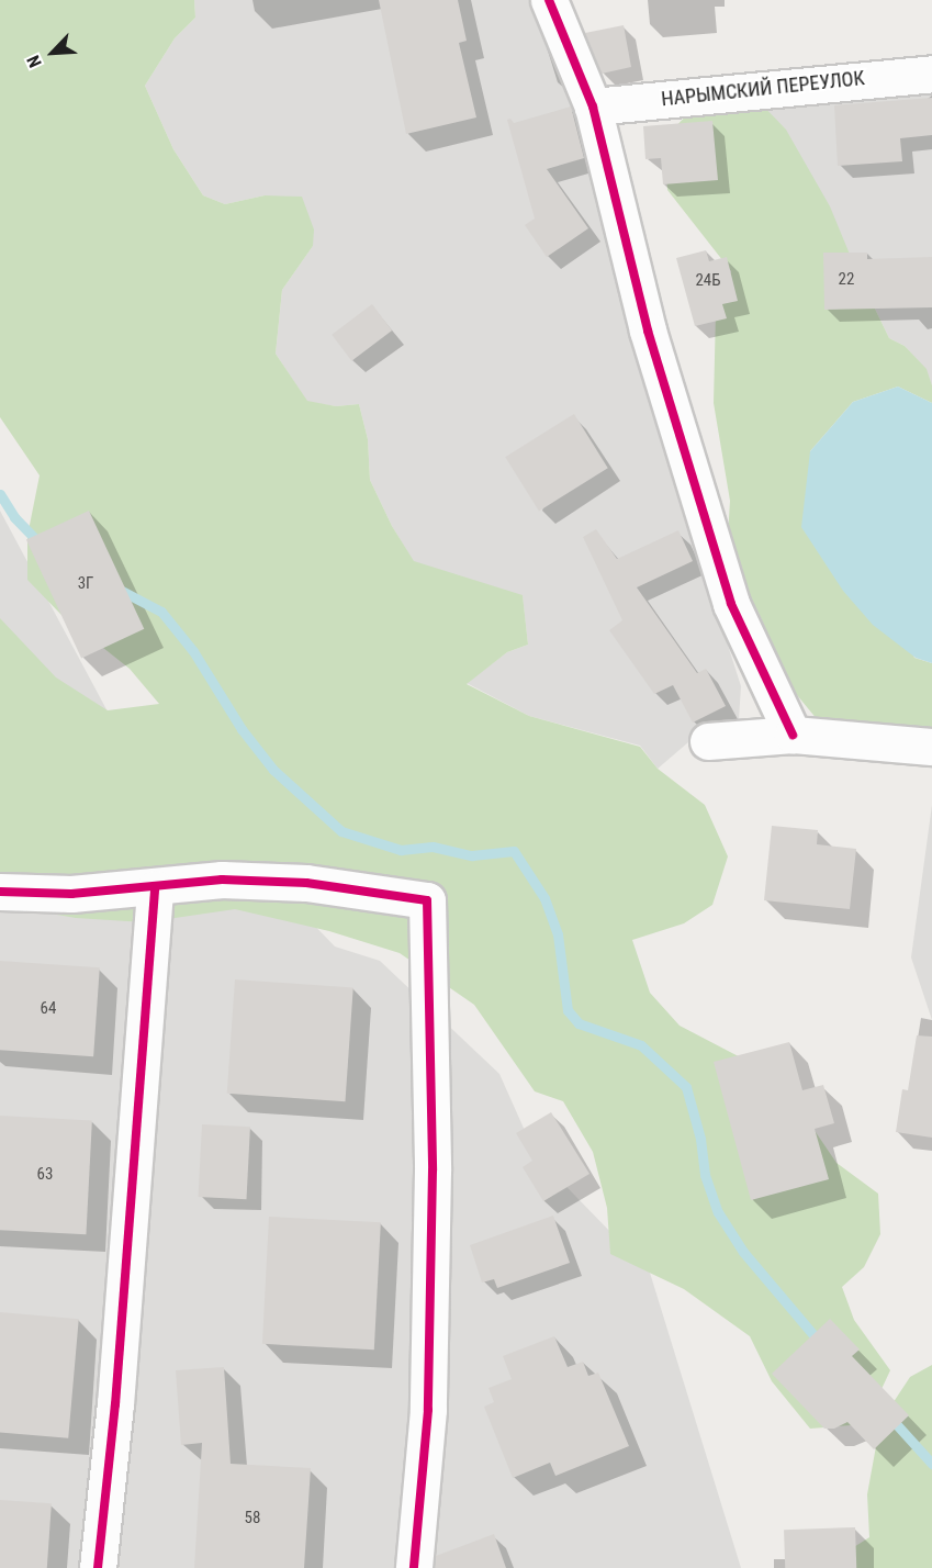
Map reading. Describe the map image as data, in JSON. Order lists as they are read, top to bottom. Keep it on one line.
{"streets":{"street":["НАРЫМСКИЙ ПЕРЕУЛОК"]},"house_numbers":["22","24Б","3Г","64","63","58"],"north":"bottom left"}
